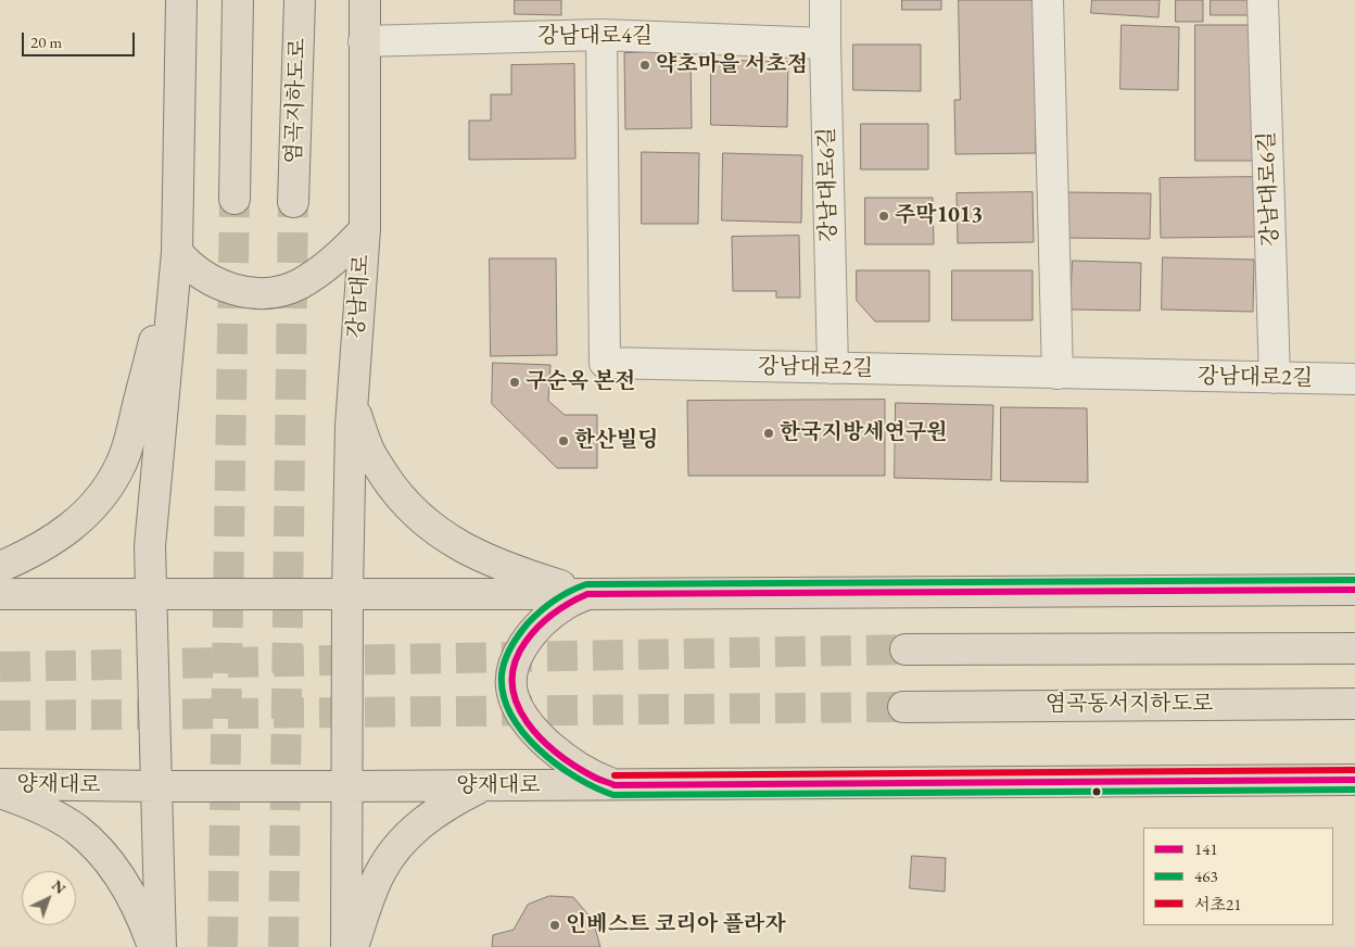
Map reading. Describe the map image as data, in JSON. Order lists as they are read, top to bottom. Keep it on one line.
{"streets":{"main road":["염곡지하도로","강남대로","염곡동서지하도로","양재대로"],"street":["강남대로4길","강남대로6길","강남대로2길"]},"crossings":[["강남대로4길","강남대로6길"],["강남대로4길","강남대로"],["강남대로4길","강남대로2길"],["강남대로6길","강남대로2길"],["강남대로","양재대로"]],"places":["약초마을 서초점","주막1013","구순옥 본전","한국지방세연구원","한산빌딩","인베스트 코리아 플라자"],"lines":["transit line 463","transit line 141","transit line 서초21"],"legend":["141","463","서초21"],"scale_bar":"20 m","north":"top right"}
